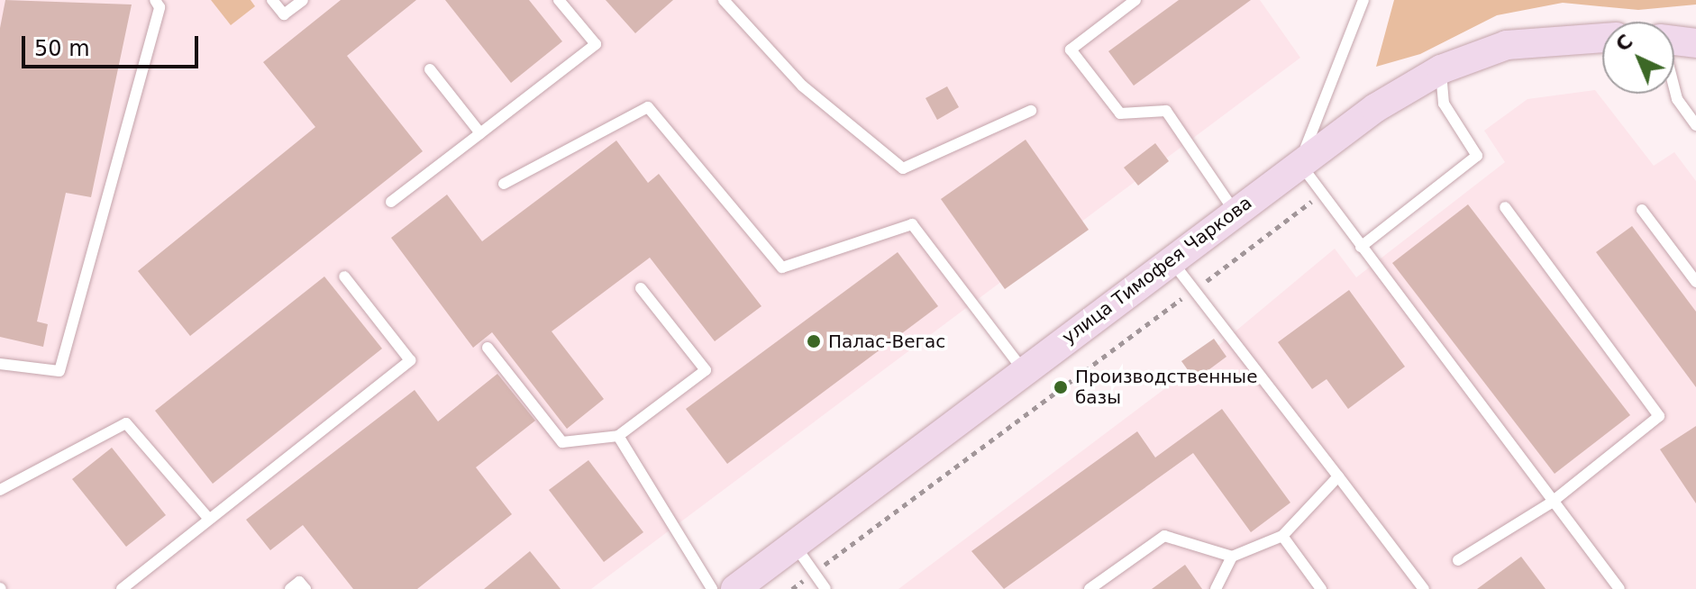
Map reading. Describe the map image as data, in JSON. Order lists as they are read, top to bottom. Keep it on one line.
{"streets":{"main road":["улица Тимофея Чаркова"]},"places":["Палас-Вегас","Производственные базы"],"scale_bar":"50 m","north":"top left"}
